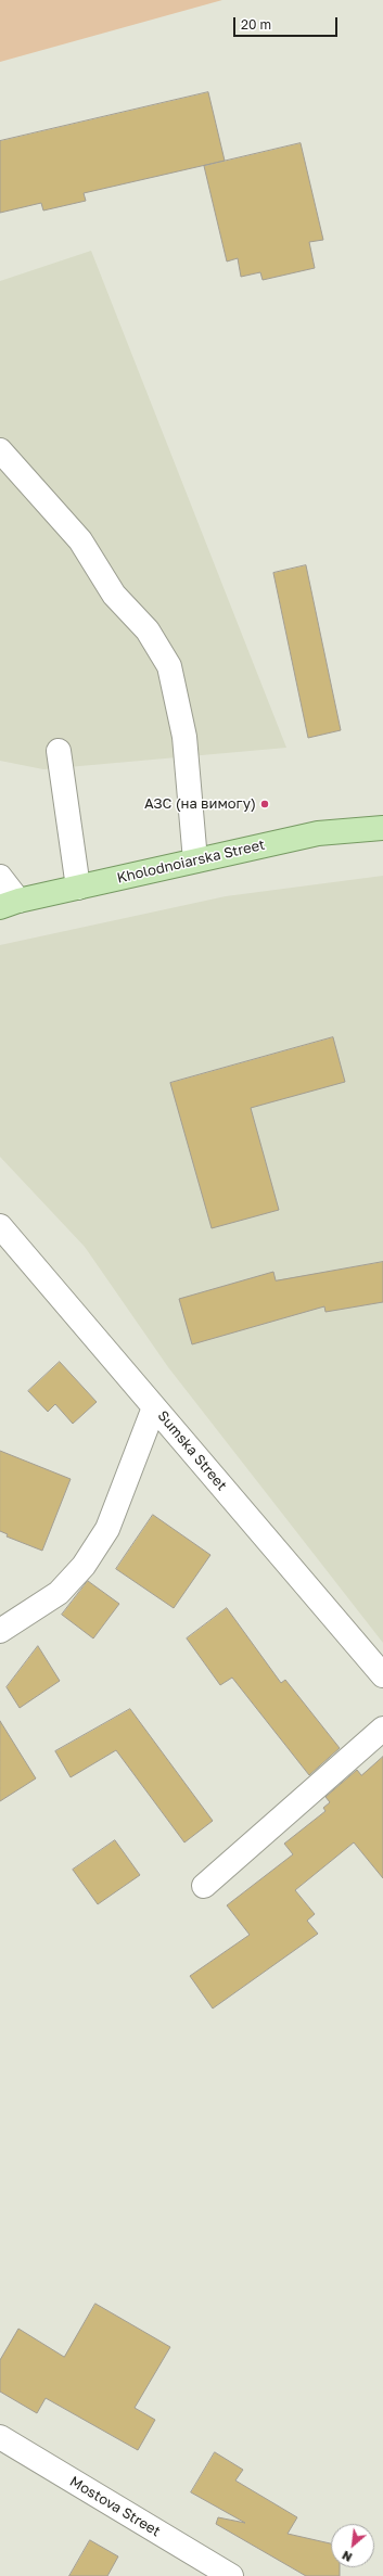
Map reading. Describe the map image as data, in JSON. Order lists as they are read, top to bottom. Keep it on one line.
{"streets":{"main road":["Kholodnoiarska Street"],"street":["Sumska Street","Mostova Street"]},"places":["АЗС (на вимогу)"],"scale_bar":"20 m","north":"bottom left"}
